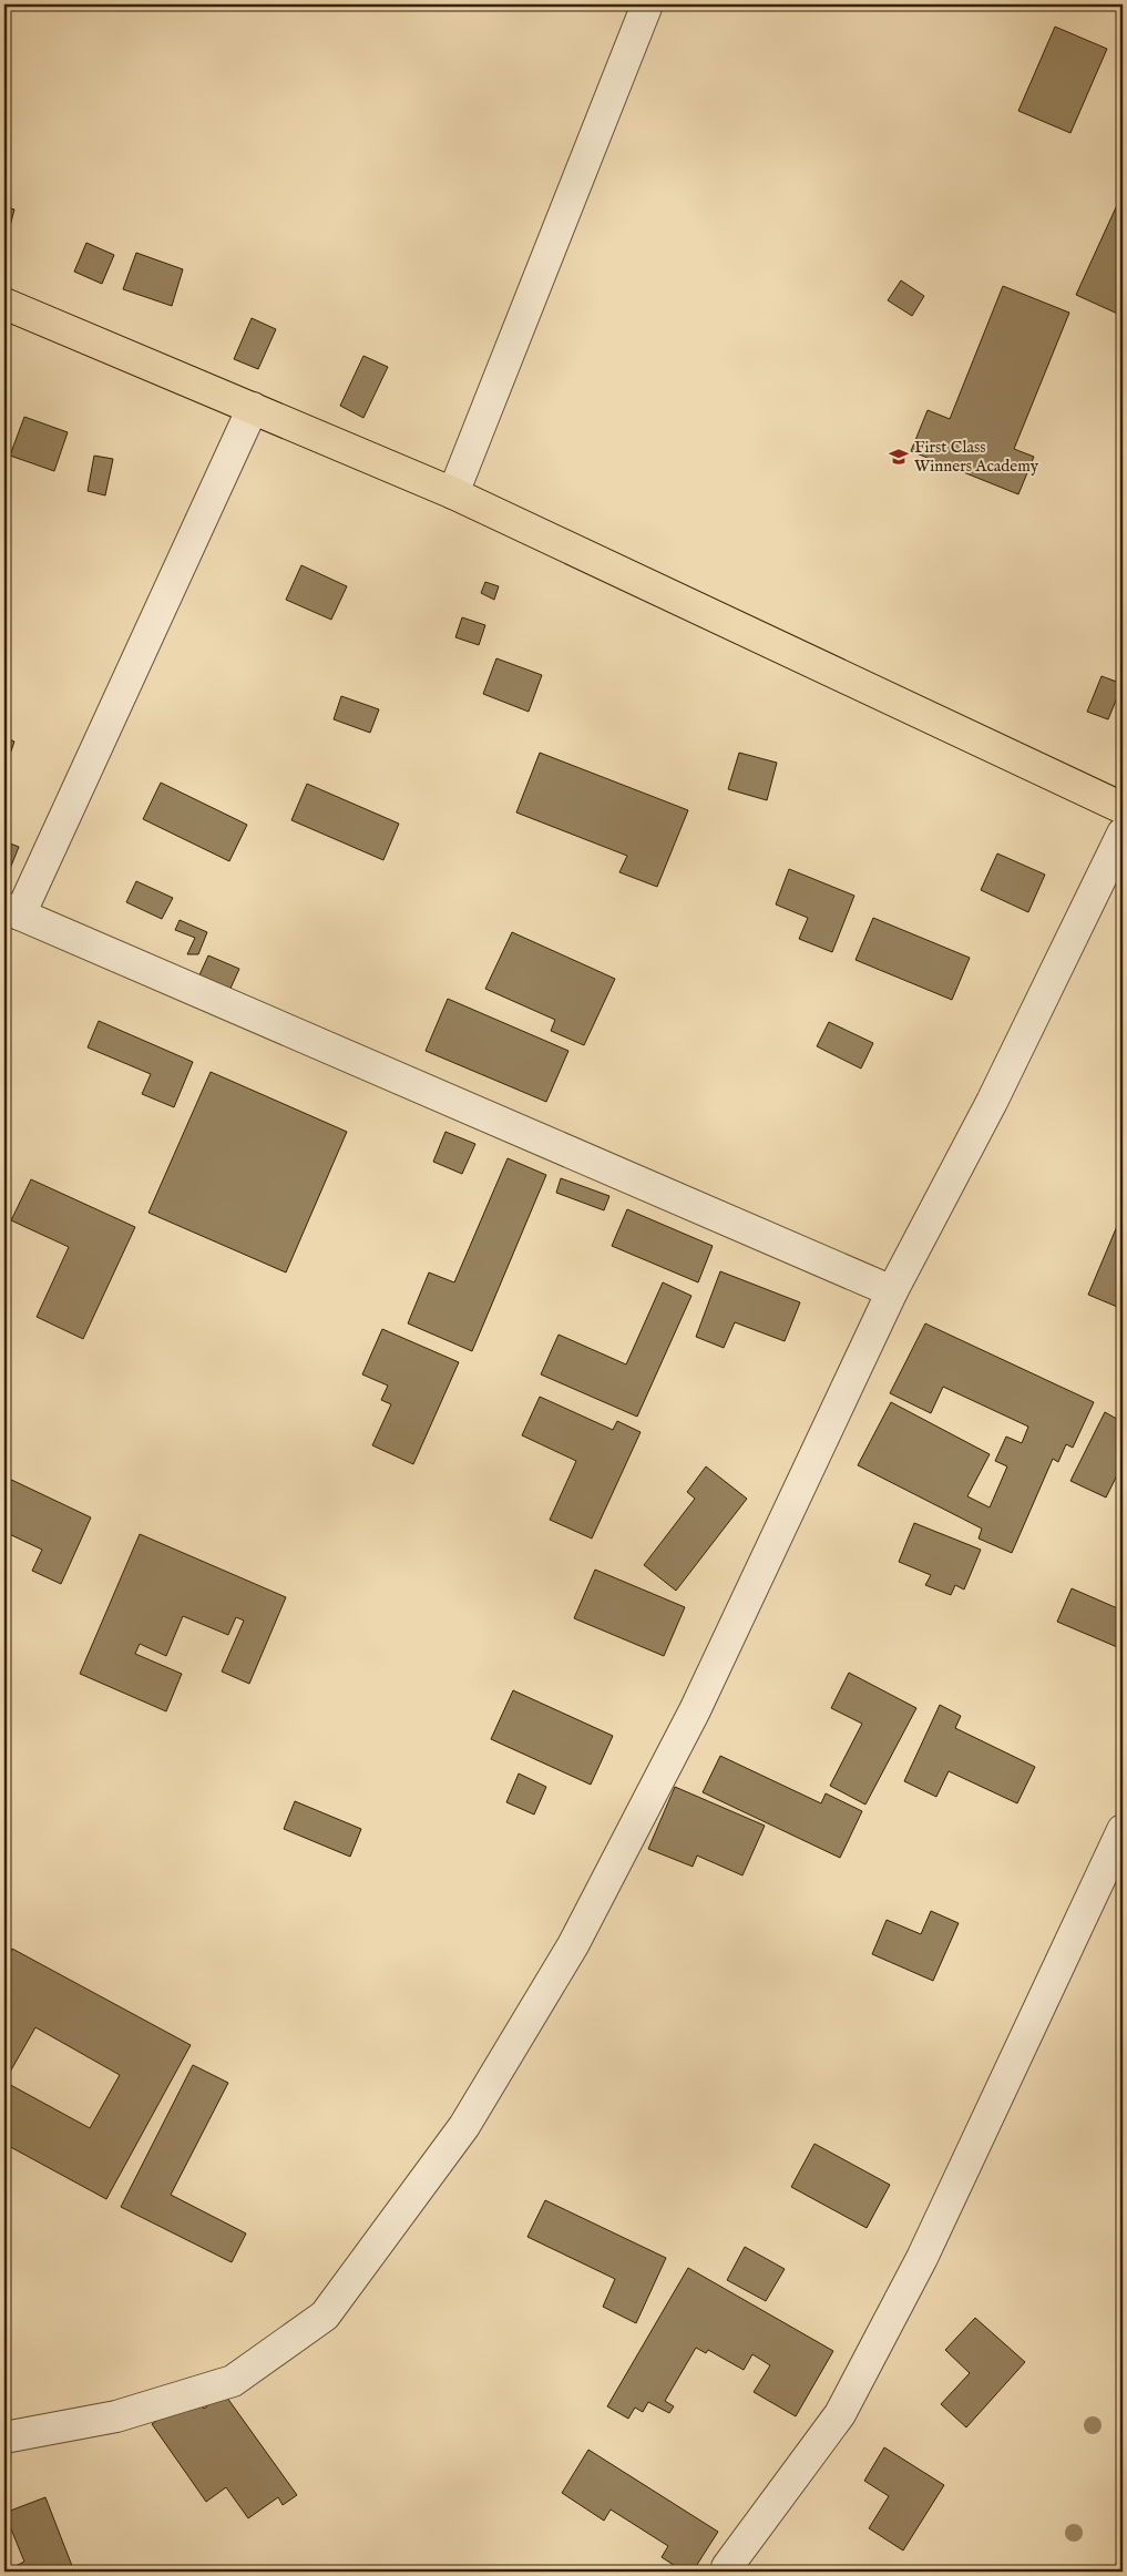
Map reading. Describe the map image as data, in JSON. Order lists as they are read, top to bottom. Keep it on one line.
{"places":{"school or university":["First Class Winners Academy"]}}
